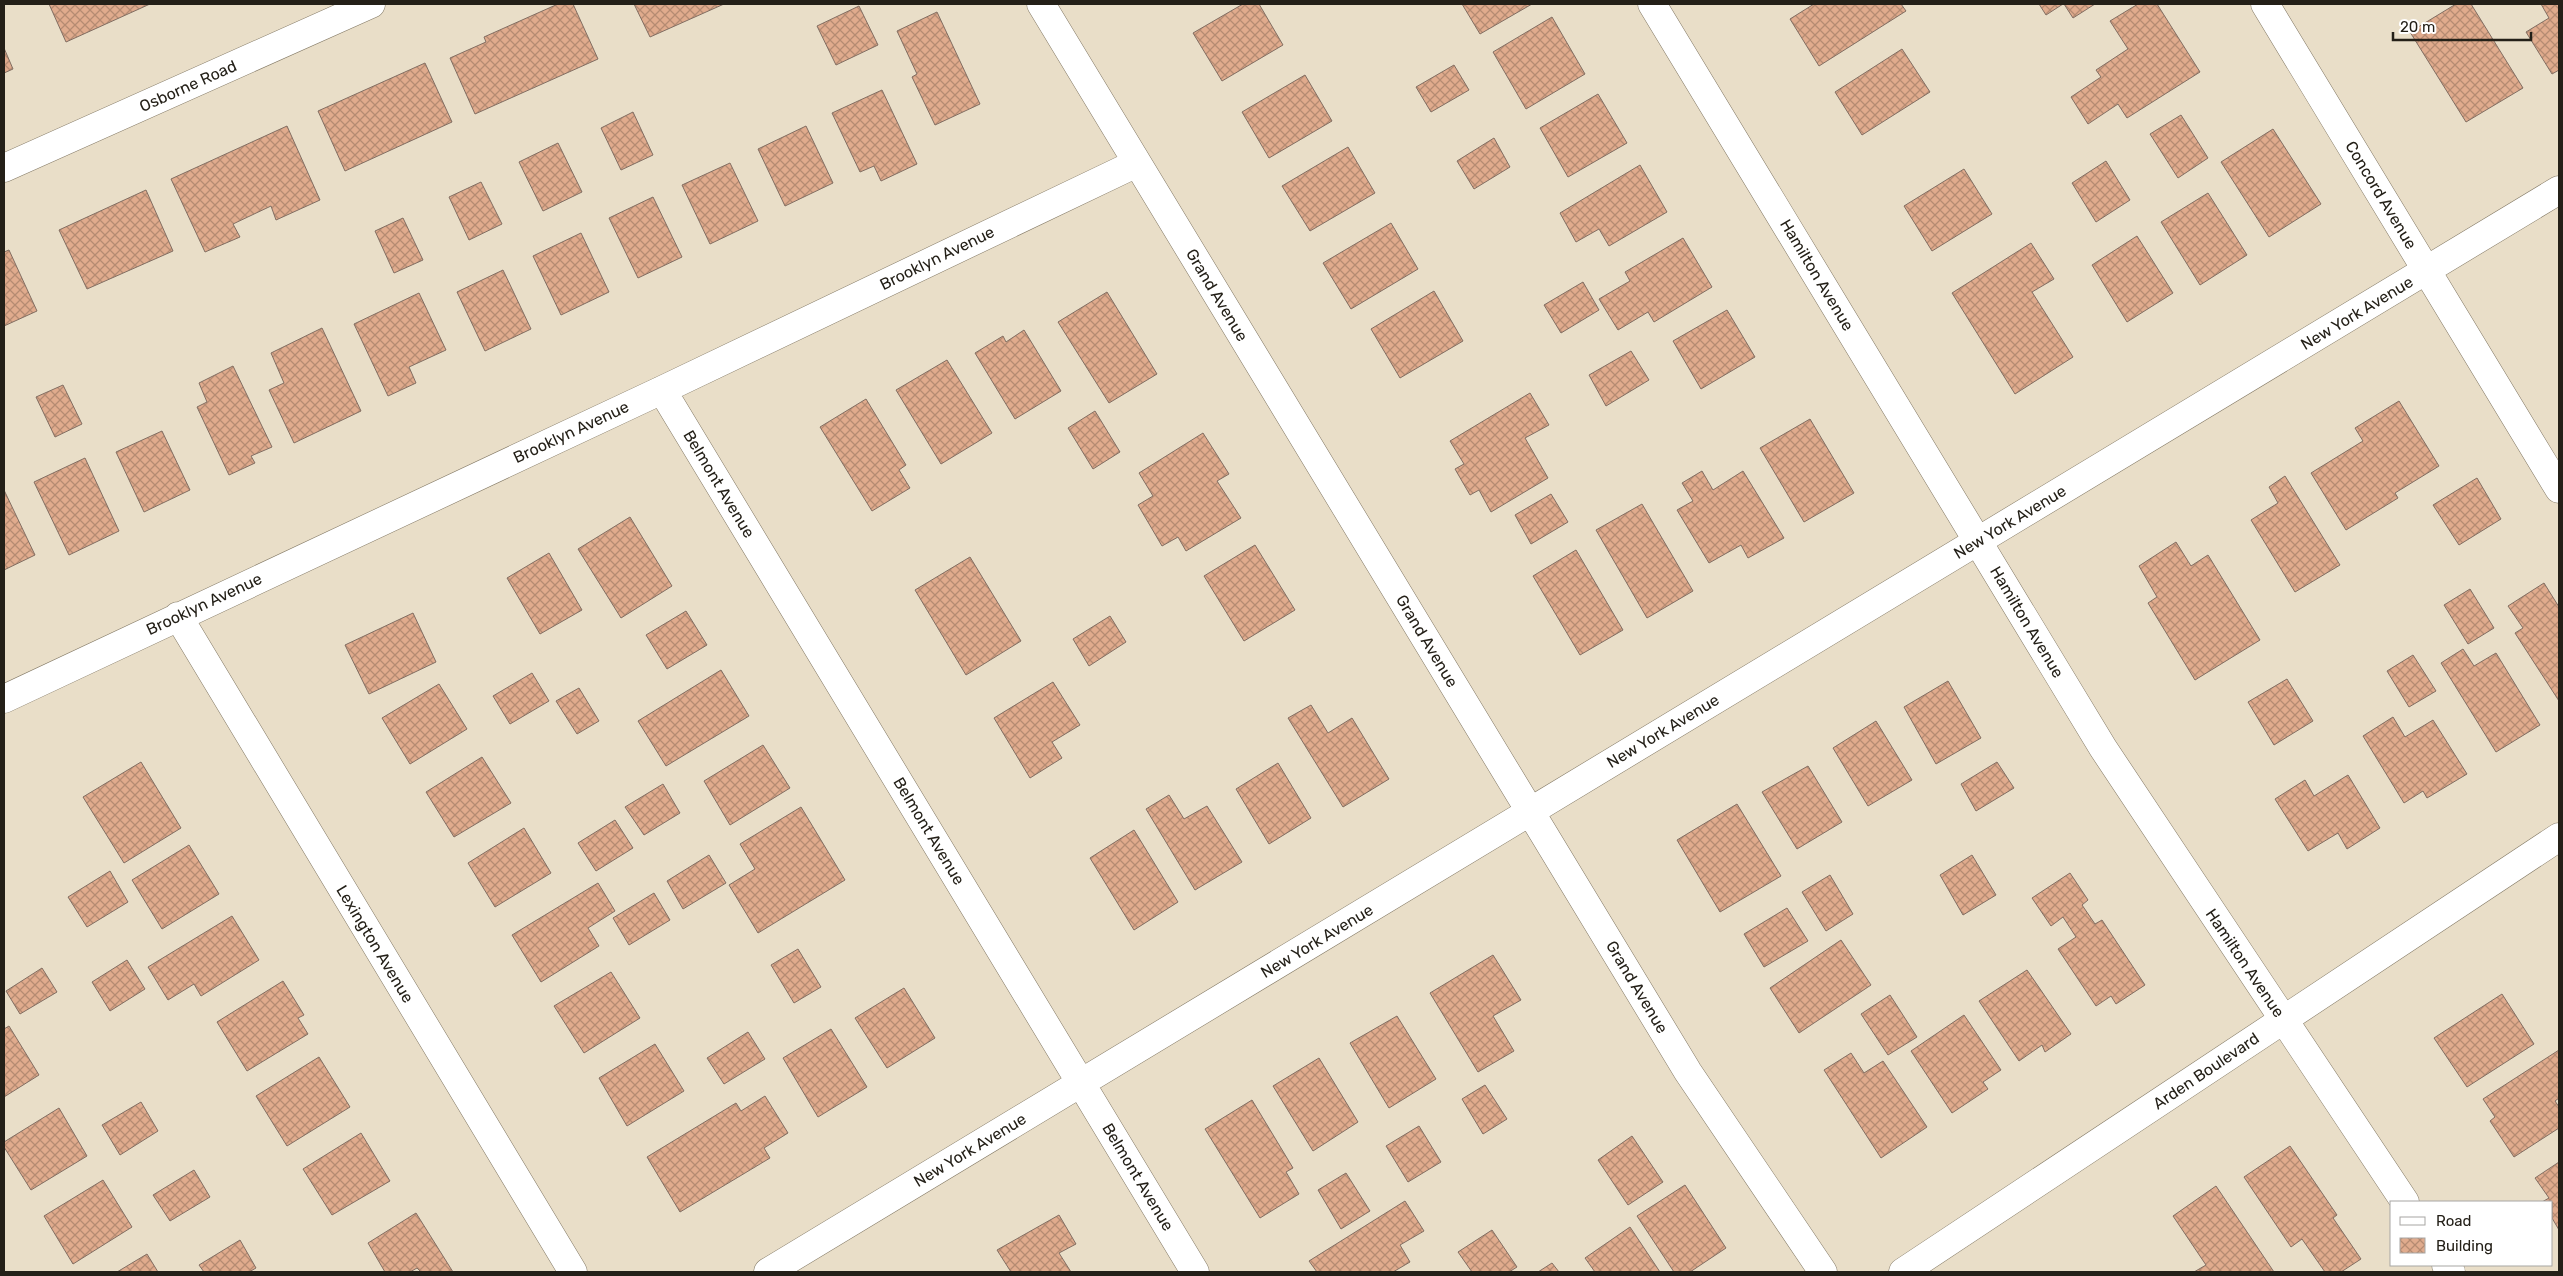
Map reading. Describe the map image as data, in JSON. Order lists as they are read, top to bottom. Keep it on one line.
{"streets":{"street":["Osborne Road","Concord Avenue","Brooklyn Avenue","Hamilton Avenue","Grand Avenue","New York Avenue","Belmont Avenue","Lexington Avenue","Arden Boulevard"]},"crossings":[["Concord Avenue","New York Avenue"],["Brooklyn Avenue","Grand Avenue"],["Brooklyn Avenue","Belmont Avenue"],["Brooklyn Avenue","Lexington Avenue"],["Hamilton Avenue","New York Avenue"],["Hamilton Avenue","Arden Boulevard"],["Grand Avenue","New York Avenue"],["New York Avenue","Belmont Avenue"]],"legend":["Road","Building"],"scale_bar":"20 m"}
